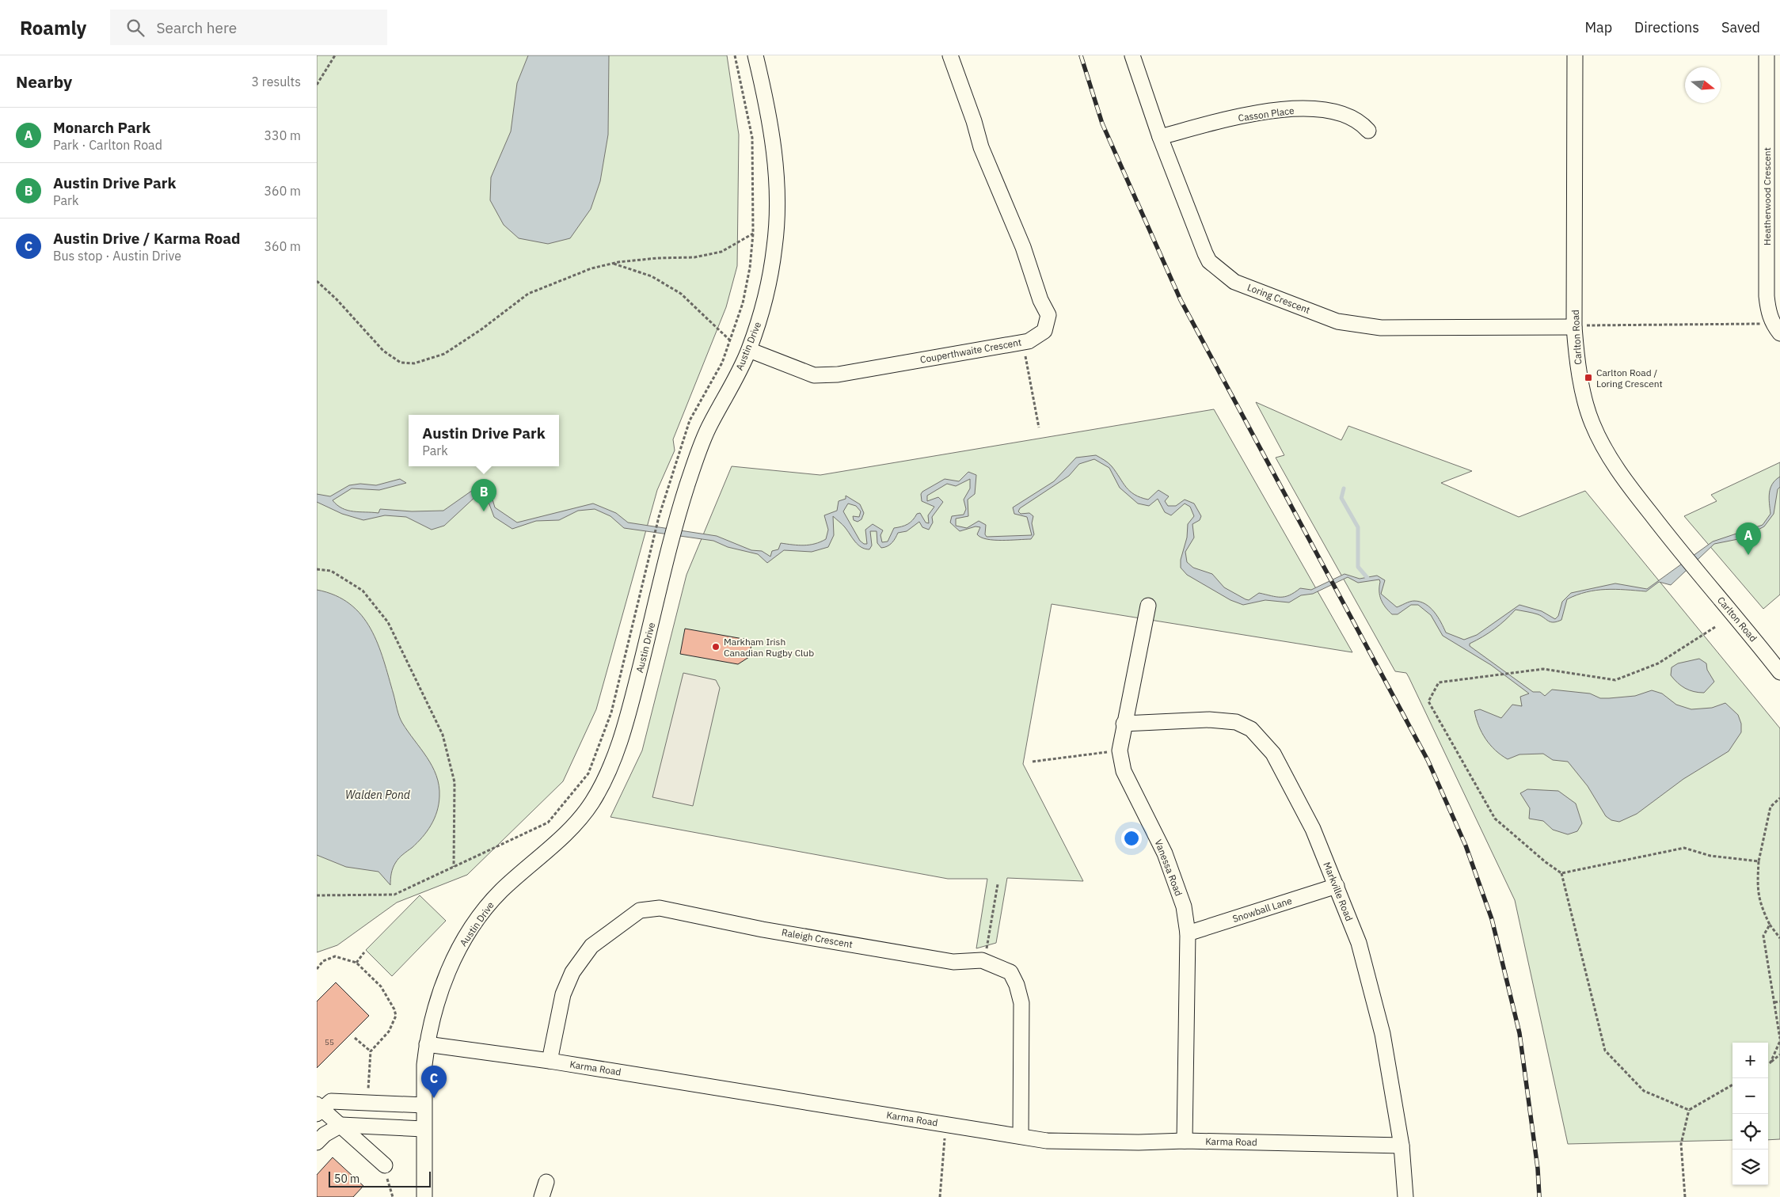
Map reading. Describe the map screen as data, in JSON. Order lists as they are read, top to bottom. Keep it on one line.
{"streets":{"street":["Casson Place","Heatherwood Crescent","Loring Crescent","Carlton Road","Austin Drive","Couperthwaite Crescent","Vanessa Road","Markville Road","Snowball Lane","Raleigh Crescent","Karma Road"]},"crossings":[["Casson Place","Loring Crescent"],["Loring Crescent","Carlton Road"],["Austin Drive","Couperthwaite Crescent"],["Austin Drive","Karma Road"],["Vanessa Road","Markville Road"],["Vanessa Road","Snowball Lane"],["Vanessa Road","Karma Road"],["Markville Road","Snowball Lane"],["Markville Road","Karma Road"],["Raleigh Crescent","Karma Road"]],"water":["Walden Pond"],"places":{"transit":["Carlton Road / Loring Crescent"],"other":["Markham Irish Canadian Rugby Club"]},"house_numbers":["55"],"scale_bar":"50 m","north":"right","page":{"header":"Roamly","search":"Search here","nav":["Map","Directions","Saved"],"heading":["Nearby","3 results"],"list":[{"mark":"A","name":"Monarch Park","note":"Park · Carlton Road","value":"330 m"},{"mark":"B","name":"Austin Drive Park","note":"Park","value":"360 m"},{"mark":"C","name":"Austin Drive / Karma Road","note":"Bus stop · Austin Drive","value":"360 m"}],"popup":["Austin Drive Park","Park"],"pins":["B","A","C"],"map_buttons":["+","−"],"scale":"50 m"}}
